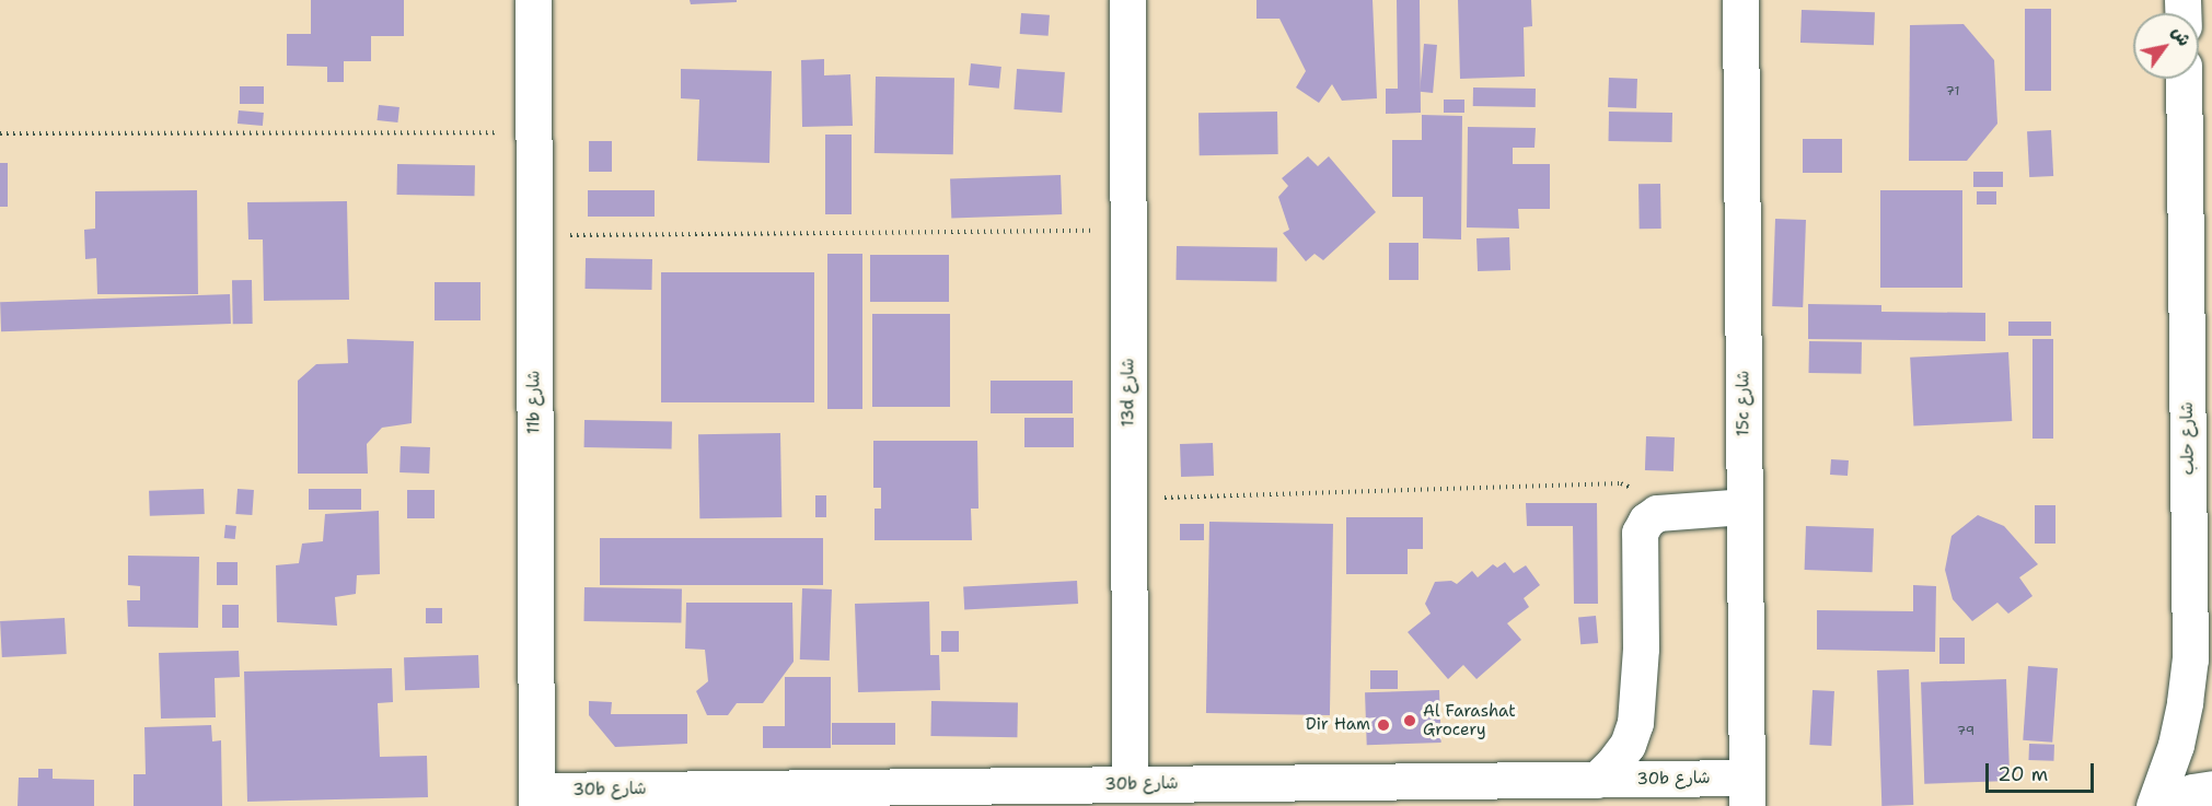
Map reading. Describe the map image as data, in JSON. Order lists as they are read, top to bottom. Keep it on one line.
{"streets":{"street":["13d شارع","11b شارع","15c شارع","شارع حلب","30b شارع"]},"crossings":[["13d شارع","30b شارع"],["11b شارع","30b شارع"],["15c شارع","30b شارع"]],"places":["Al Farashat Grocery","Dir Ham"],"house_numbers":["71","79"],"scale_bar":"20 m","north":"top right"}
